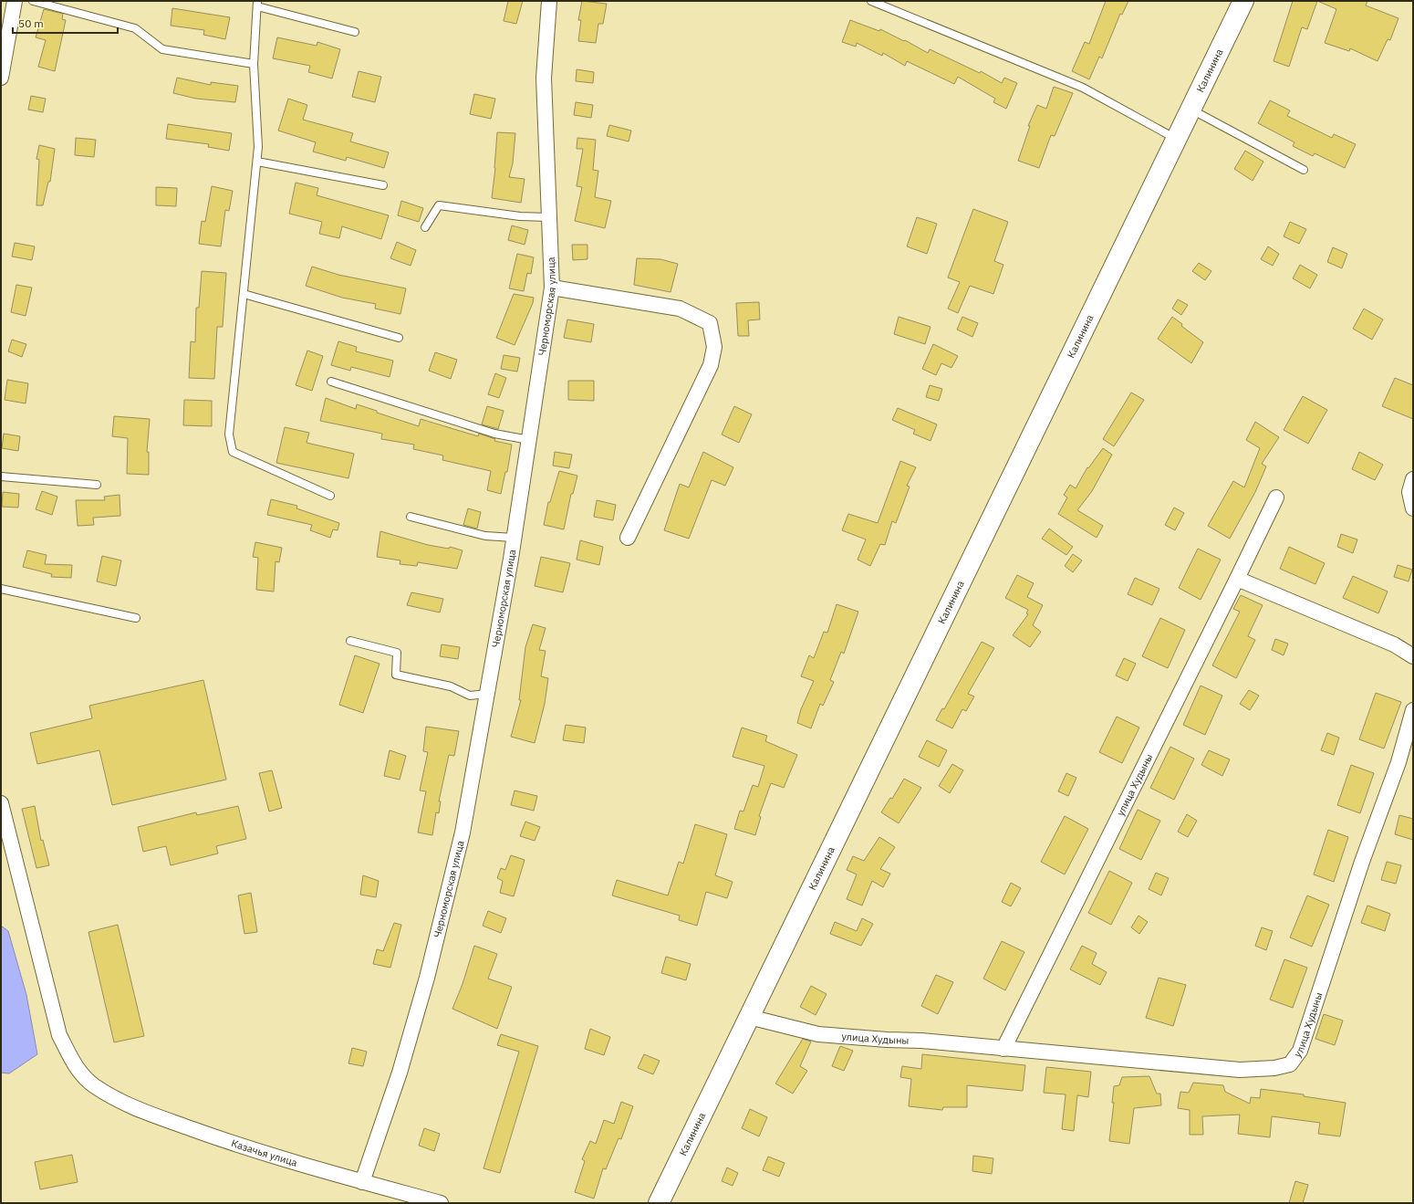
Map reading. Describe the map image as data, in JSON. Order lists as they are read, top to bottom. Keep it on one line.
{"streets":{"street":["Калинина","Черноморская улица","улица Худыны","Казачья улица"]},"crossings":[["Калинина","улица Худыны"],["Черноморская улица","Казачья улица"]],"scale_bar":"50 m"}
